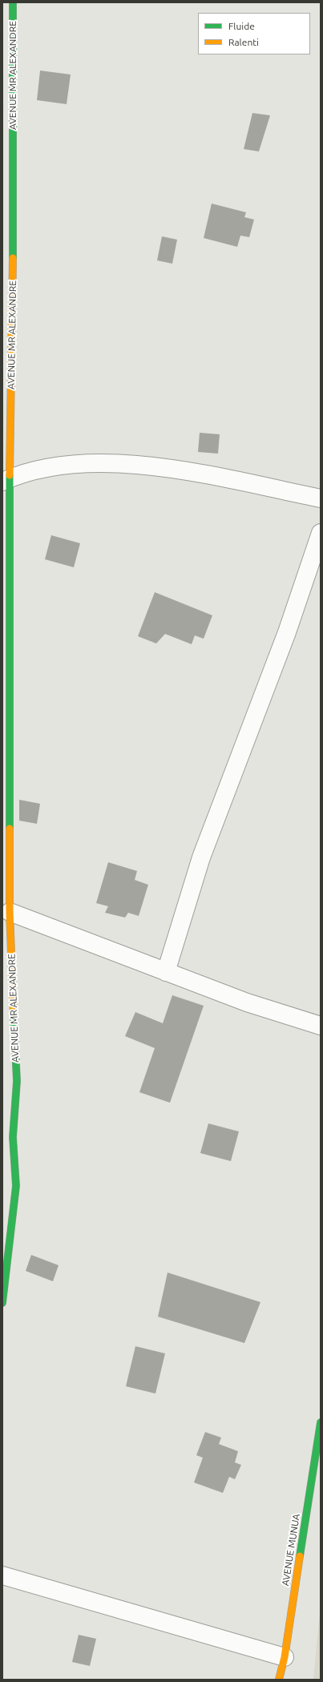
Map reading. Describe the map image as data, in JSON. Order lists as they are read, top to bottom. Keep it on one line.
{"streets":{"street":["AVENUE MR ALEXANDRE","AVENUE MUNUA"]},"legend":["Fluide","Ralenti"]}
